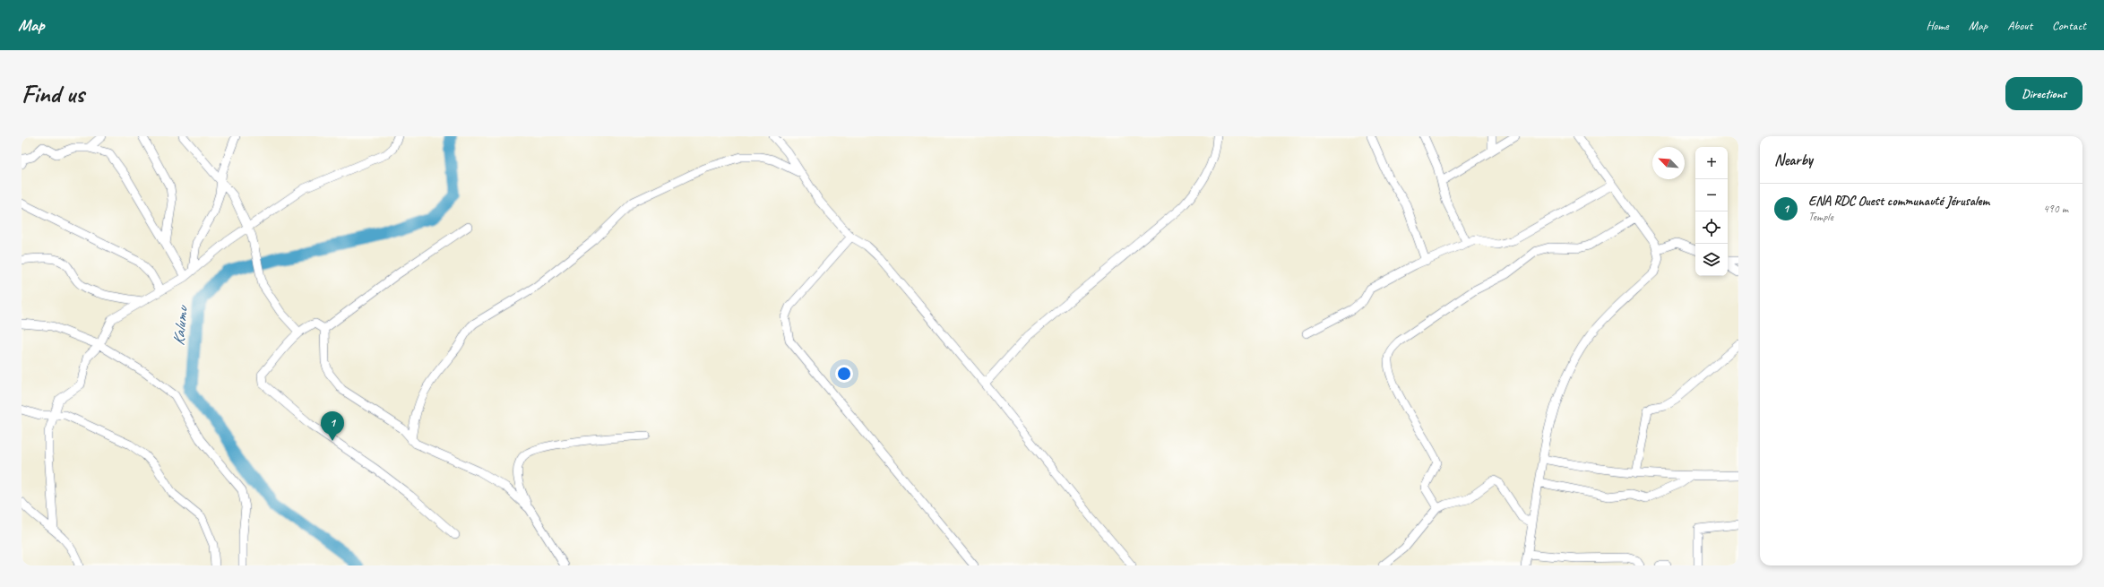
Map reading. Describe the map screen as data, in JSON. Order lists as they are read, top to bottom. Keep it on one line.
{"water":["Kalumu"],"north":"top left","page":{"header":"Map","nav":["Home","Map","About","Contact"],"buttons":"Directions","title":"Find us","heading":"Nearby","map_buttons":["+","−"],"list":[{"mark":"1","name":"ENA RDC Ouest communauté Jérusalem","note":"Temple","value":"490 m"}],"pins":"1"}}
